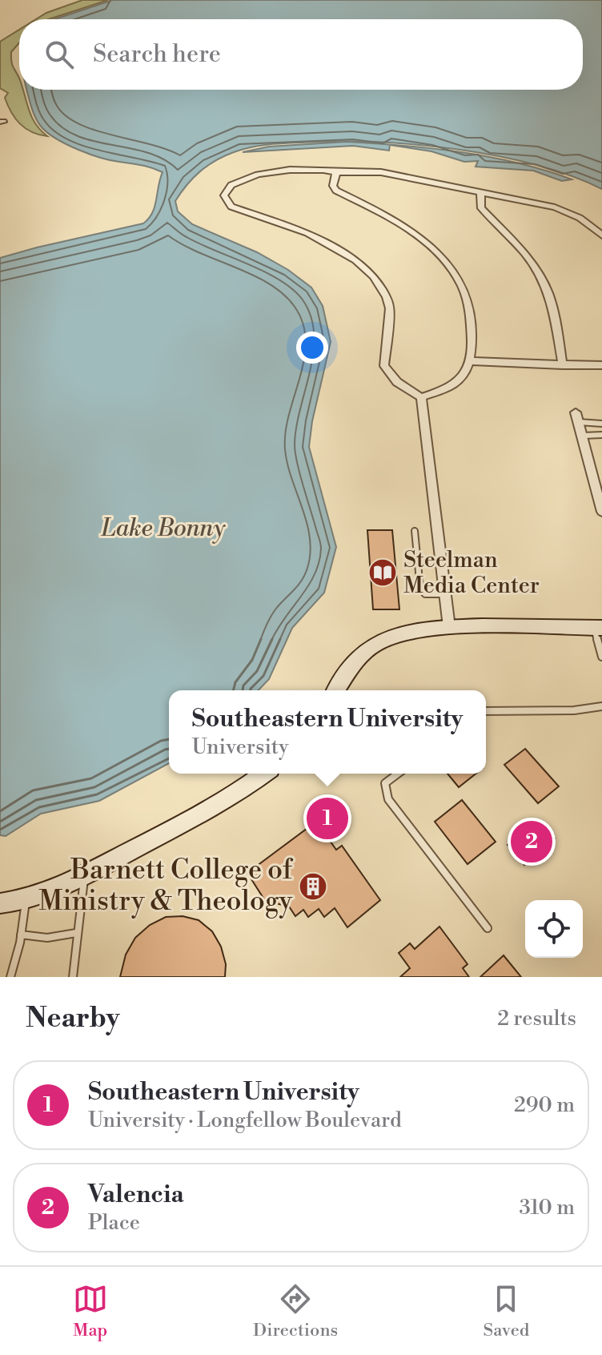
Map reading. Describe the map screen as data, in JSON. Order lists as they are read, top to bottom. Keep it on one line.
{"water":["Lake Bonny"],"places":{"library":["Steelman Media Center"],"building":["Barnett College of Ministry & Theology"]},"page":{"search":"Search here","popup":["Southeastern University","University"],"pins":["1","2"],"heading":["Nearby","2 results"],"list":[{"mark":"1","name":"Southeastern University","note":"University · Longfellow Boulevard","value":"290 m"},{"mark":"2","name":"Valencia","note":"Place","value":"310 m"}],"nav":["Map","Directions","Saved"]}}
